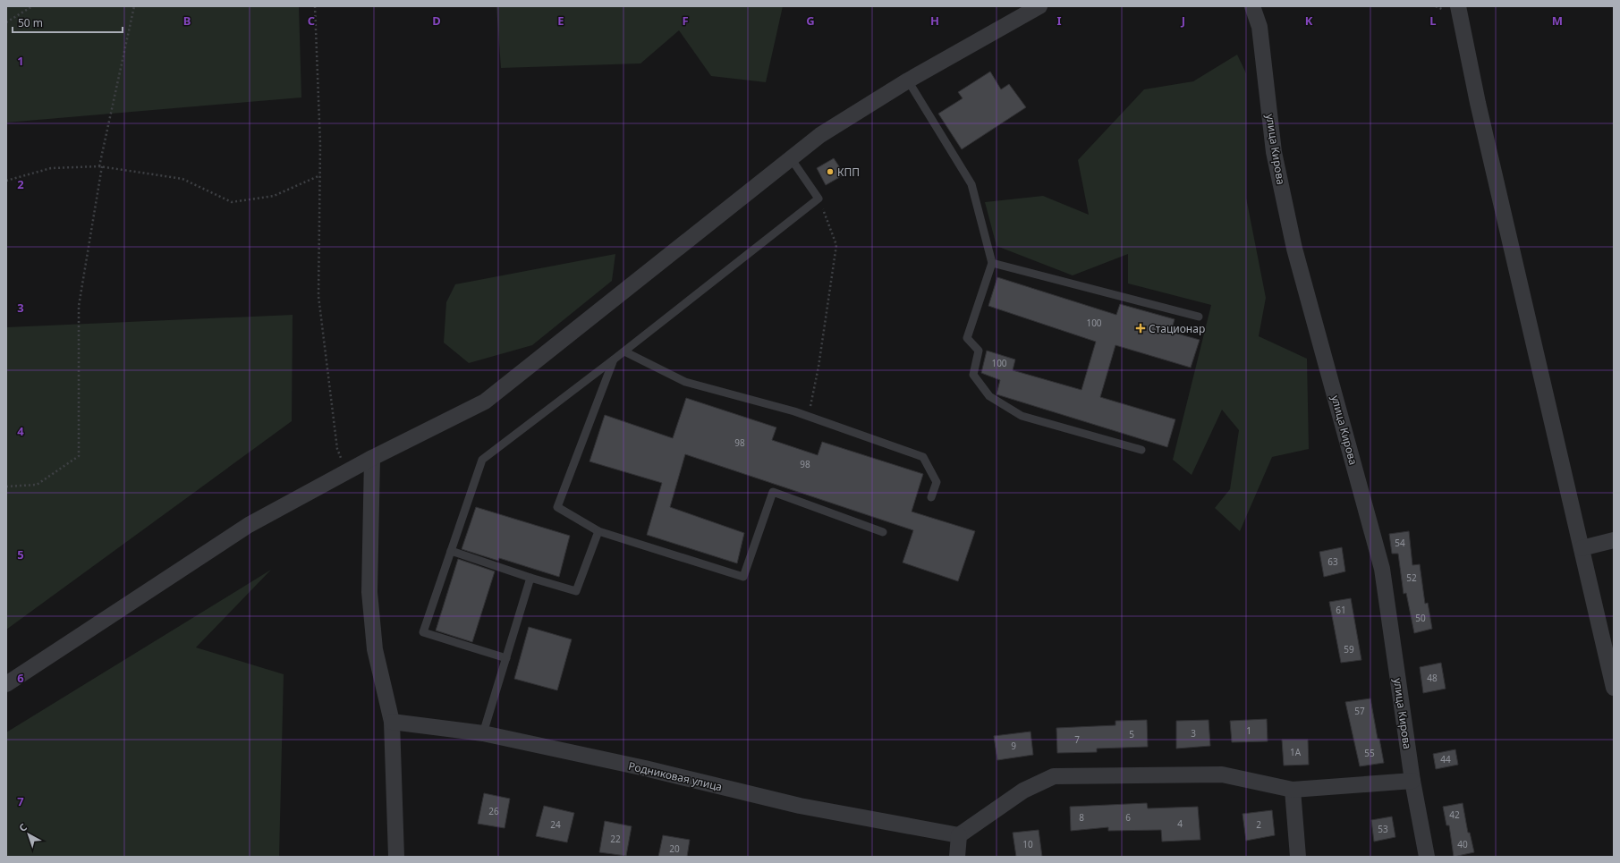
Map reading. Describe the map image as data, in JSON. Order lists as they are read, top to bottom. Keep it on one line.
{"streets":{"street":["улица Кирова","Родниковая улица"]},"places":{"other":["КПП"],"health":["Стационар"]},"house_numbers":["100","100","98","98","54","63","52","61","50","59","48","57","1","3","5","7","9","1А","55","44","26","42","8","6","4","24","2","53","22","10","40","20"],"scale_bar":"50 m","north":"top left","grid":{"columns":["B","C","D","E","F","G","H","I","J","K","L","M"],"rows":["1","2","3","4","5","6","7"]}}
